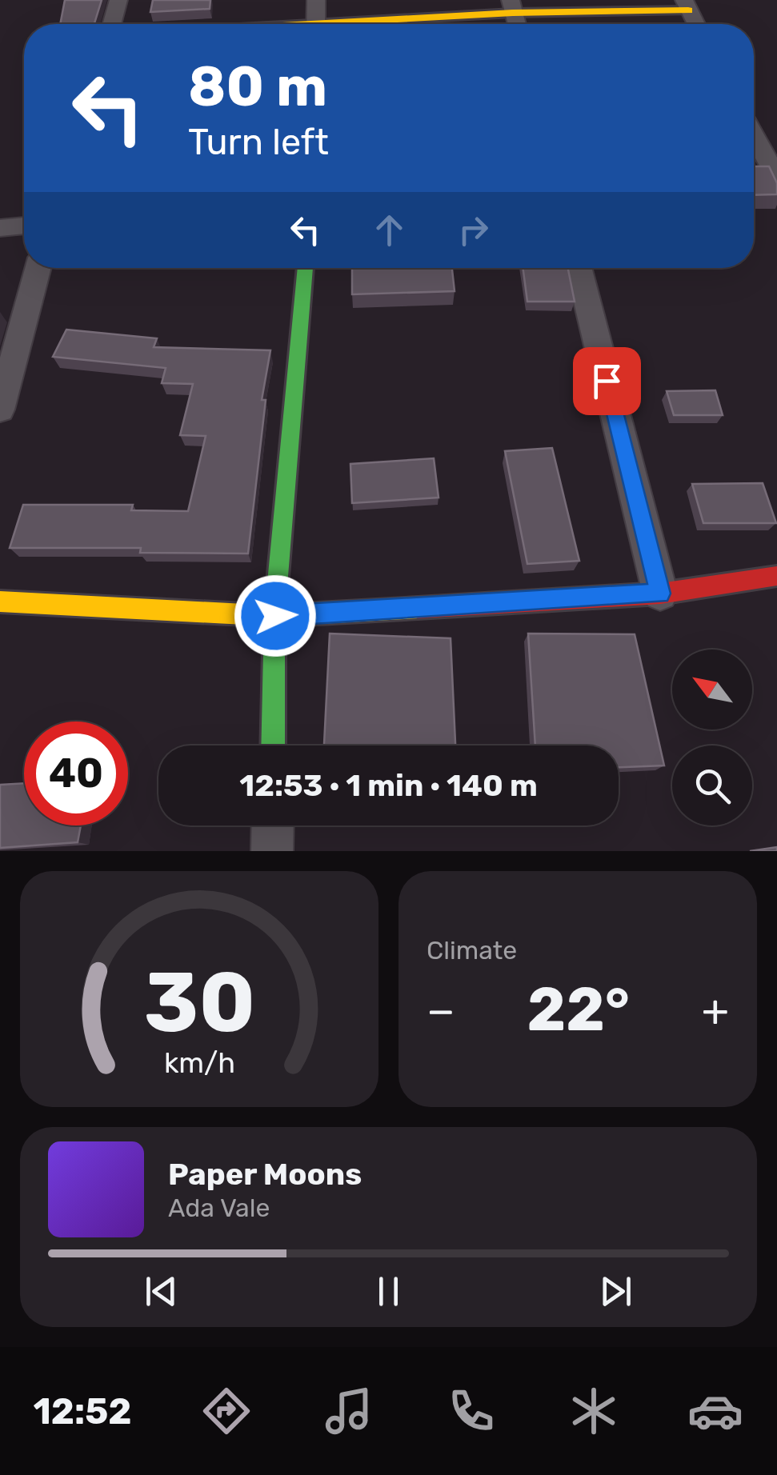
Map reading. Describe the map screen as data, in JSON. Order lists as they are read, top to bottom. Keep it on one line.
{"north":"top left","page":{"turn":["80 m","Turn left"],"limit":"40","trip":"12:53 · 1 min · 140 m","tile":"Climate","heat":["−","22°","+"],"song":["Paper Moons","Ada Vale"],"tabs":"12:52","gauge":["30","km/h"]}}
